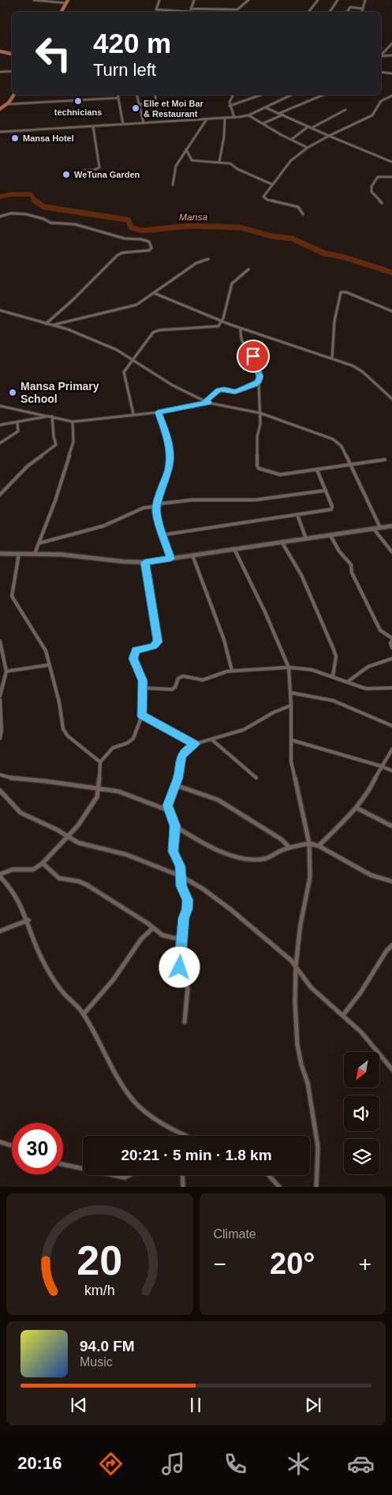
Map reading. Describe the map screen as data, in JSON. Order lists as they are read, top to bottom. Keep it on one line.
{"water":["Mansa"],"places":["technicians","Elle et Moi Bar & Restaurant","Mansa Hotel","WeTuna Garden","Mansa Primary School"],"north":"bottom left","page":{"turn":["420 m","Turn left"],"limit":"30","trip":"20:21 · 5 min · 1.8 km","tile":"Climate","heat":["−","20°","+"],"song":["94.0 FM","Music"],"tabs":"20:16","gauge":["20","km/h"]}}
